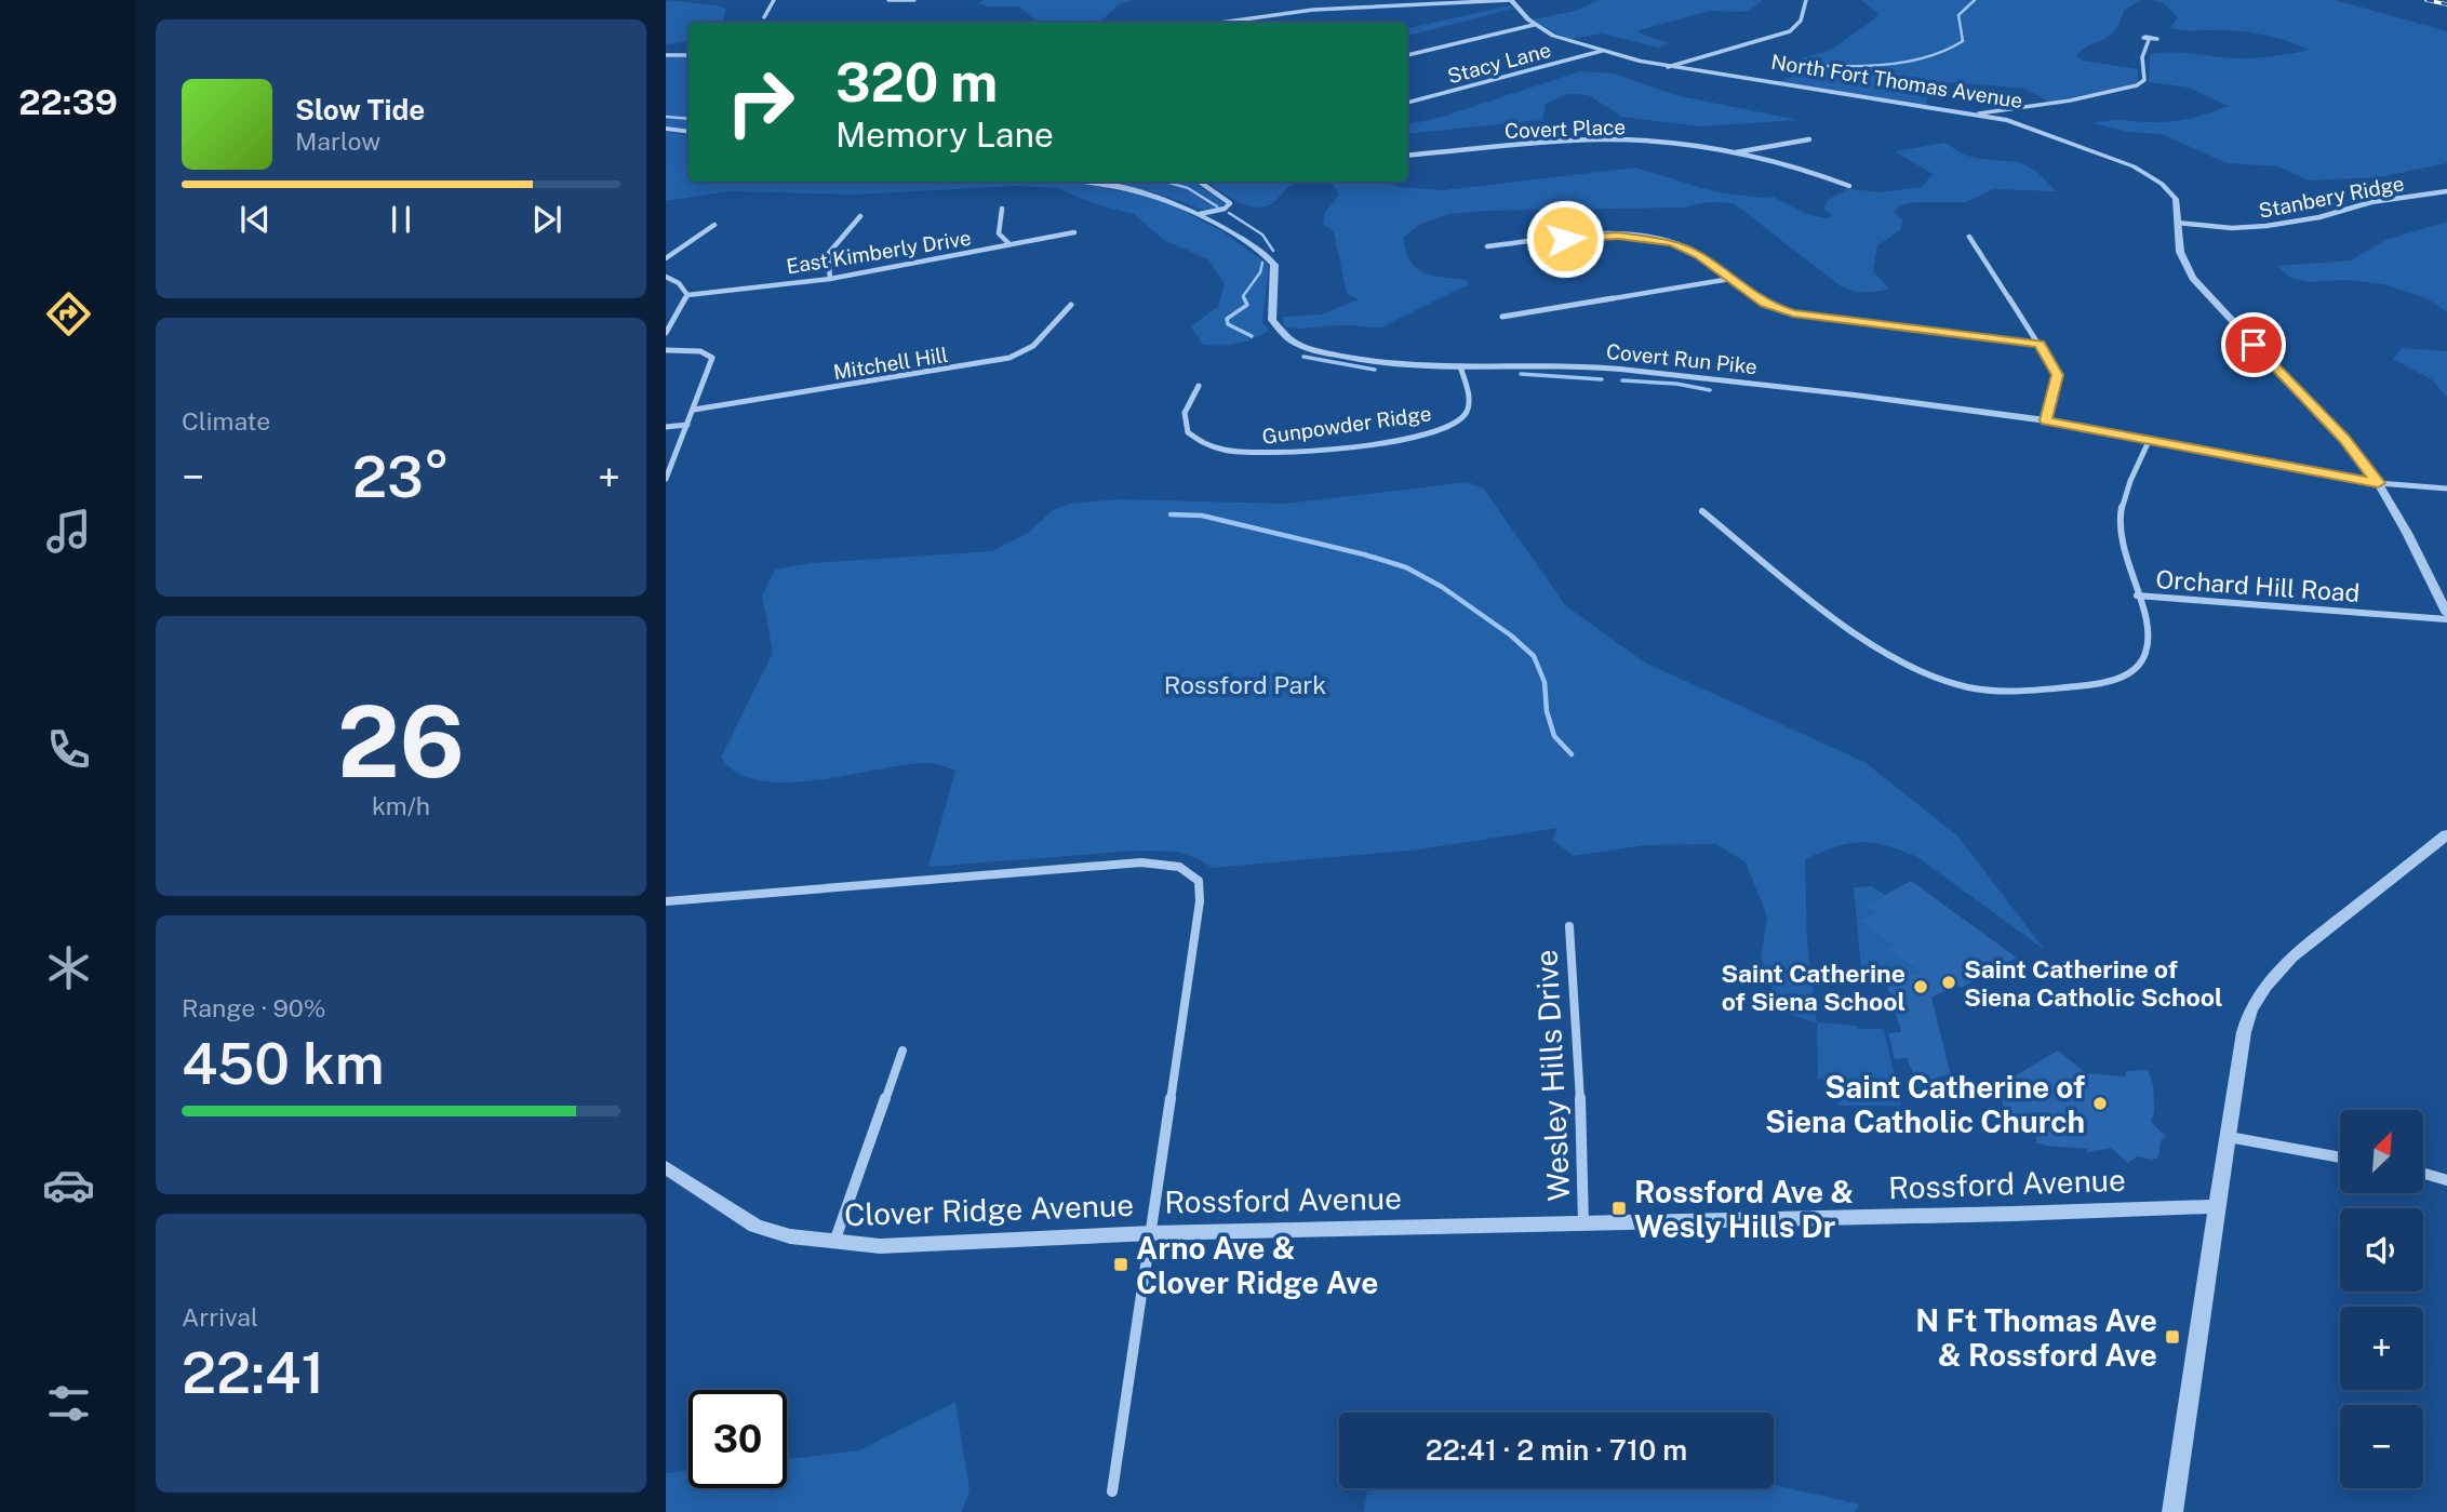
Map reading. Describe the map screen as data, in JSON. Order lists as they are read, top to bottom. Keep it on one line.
{"streets":{"street":["Stacy Lane","North Fort Thomas Avenue","Covert Place","Stanbery Ridge","East Kimberly Drive","Covert Run Pike","Mitchell Hill","Gunpowder Ridge","Orchard Hill Road","Wesley Hills Drive","Rossford Avenue","Clover Ridge Avenue"]},"crossings":[["Stacy Lane","North Fort Thomas Avenue"],["North Fort Thomas Avenue","Stanbery Ridge"],["North Fort Thomas Avenue","Covert Run Pike"],["North Fort Thomas Avenue","Orchard Hill Road"],["Covert Run Pike","Gunpowder Ridge"],["Wesley Hills Drive","Rossford Avenue"],["Rossford Avenue","Clover Ridge Avenue"]],"parks":["Rossford Park"],"places":{"other":["Saint Catherine of Siena Catholic School","Saint Catherine of Siena School","Saint Catherine of Siena Catholic Church"],"transit":["Rossford Ave & Wesly Hills Dr","Arno Ave & Clover Ridge Ave","N Ft Thomas Ave & Rossford Ave"]},"north":"top right","page":{"tabs":"22:39","turn":["320 m","Memory Lane"],"song":["Slow Tide","Marlow"],"tile":["Climate",["26","km/h"],["Range · 90%","450 km"],["Arrival","22:41"]],"heat":["−","23°","+"],"map_buttons":["+","−"],"limit":"30","trip":"22:41 · 2 min · 710 m"}}
